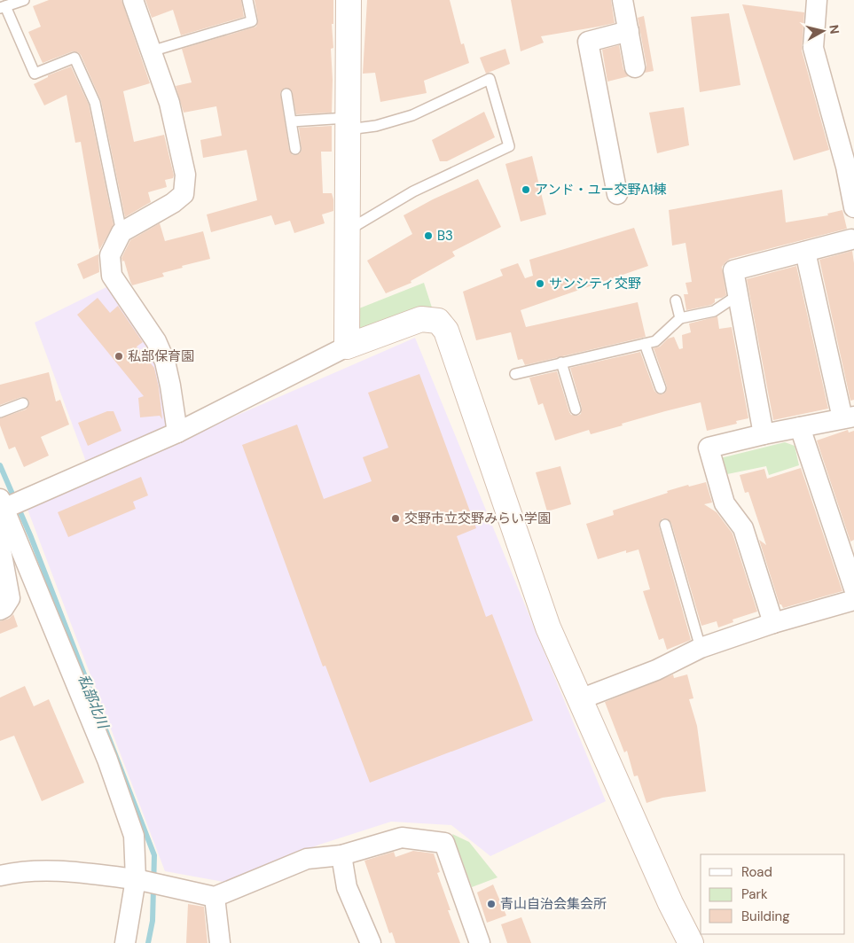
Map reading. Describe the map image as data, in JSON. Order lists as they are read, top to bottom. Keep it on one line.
{"water":["私部北川"],"places":["アンド・ユー交野A1棟","B3","サンシティ交野","私部保育園","交野市立交野みらい学園","青山自治会集会所"],"legend":["Road","Park","Building"],"north":"right"}
